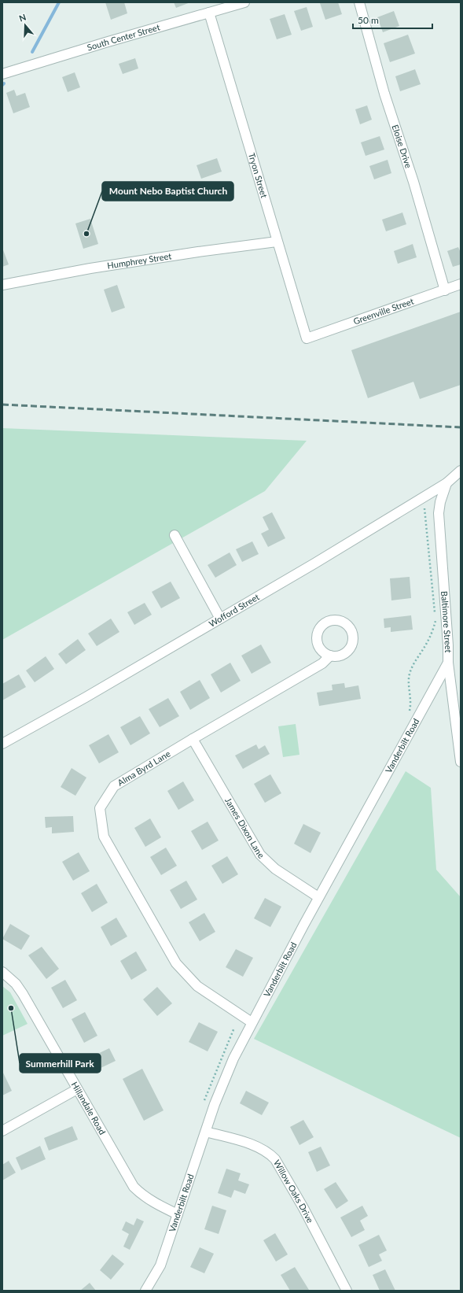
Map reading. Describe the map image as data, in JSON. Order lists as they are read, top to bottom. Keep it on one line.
{"streets":{"street":["South Center Street","Eloise Drive","Tryon Street","Humphrey Street","Greenville Street","Wofford Street","Baltimore Street","Vanderbilt Road","Alma Byrd Lane","James Dixon Lane","Hillandale Road","Willow Oaks Drive"]},"crossings":[["South Center Street","Tryon Street"],["Eloise Drive","Greenville Street"],["Tryon Street","Humphrey Street"],["Tryon Street","Greenville Street"],["Wofford Street","Baltimore Street"],["Baltimore Street","Vanderbilt Road"],["Vanderbilt Road","Alma Byrd Lane"],["Vanderbilt Road","James Dixon Lane"],["Vanderbilt Road","Hillandale Road"],["Vanderbilt Road","Willow Oaks Drive"],["Alma Byrd Lane","James Dixon Lane"]],"places":["Mount Nebo Baptist Church","Summerhill Park"],"scale_bar":"50 m","north":"top"}
